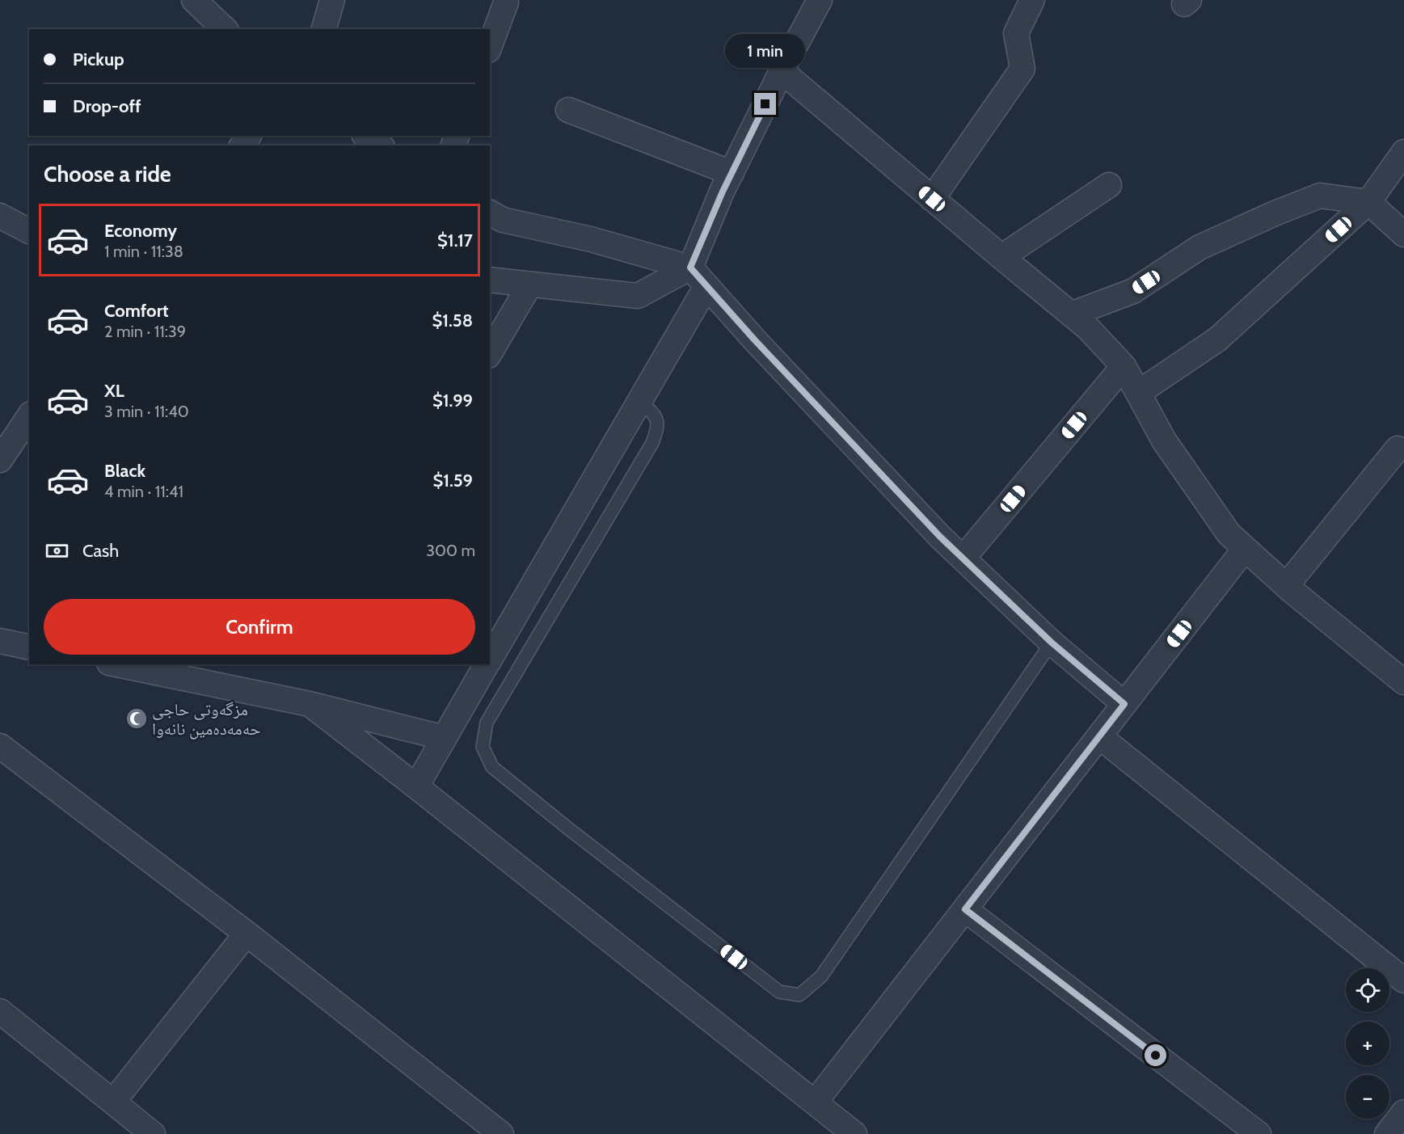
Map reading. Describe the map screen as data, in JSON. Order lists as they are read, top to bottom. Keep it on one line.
{"places":{"mosque":["مزگەوتی حاجی حەمەدەمین نانەوا"]},"page":{"banner":["Pickup","Drop-off"],"bubble":"1 min","heading":"Choose a ride","list":[{"name":"Economy","note":"1 min · 11:38","value":"$1.17"},{"name":"Comfort","note":"2 min · 11:39","value":"$1.58"},{"name":"XL","note":"3 min · 11:40","value":"$1.99"},{"name":"Black","note":"4 min · 11:41","value":"$1.59"}],"pay":["Cash","300 m"],"buttons":"Confirm","map_buttons":["+","−"]}}
